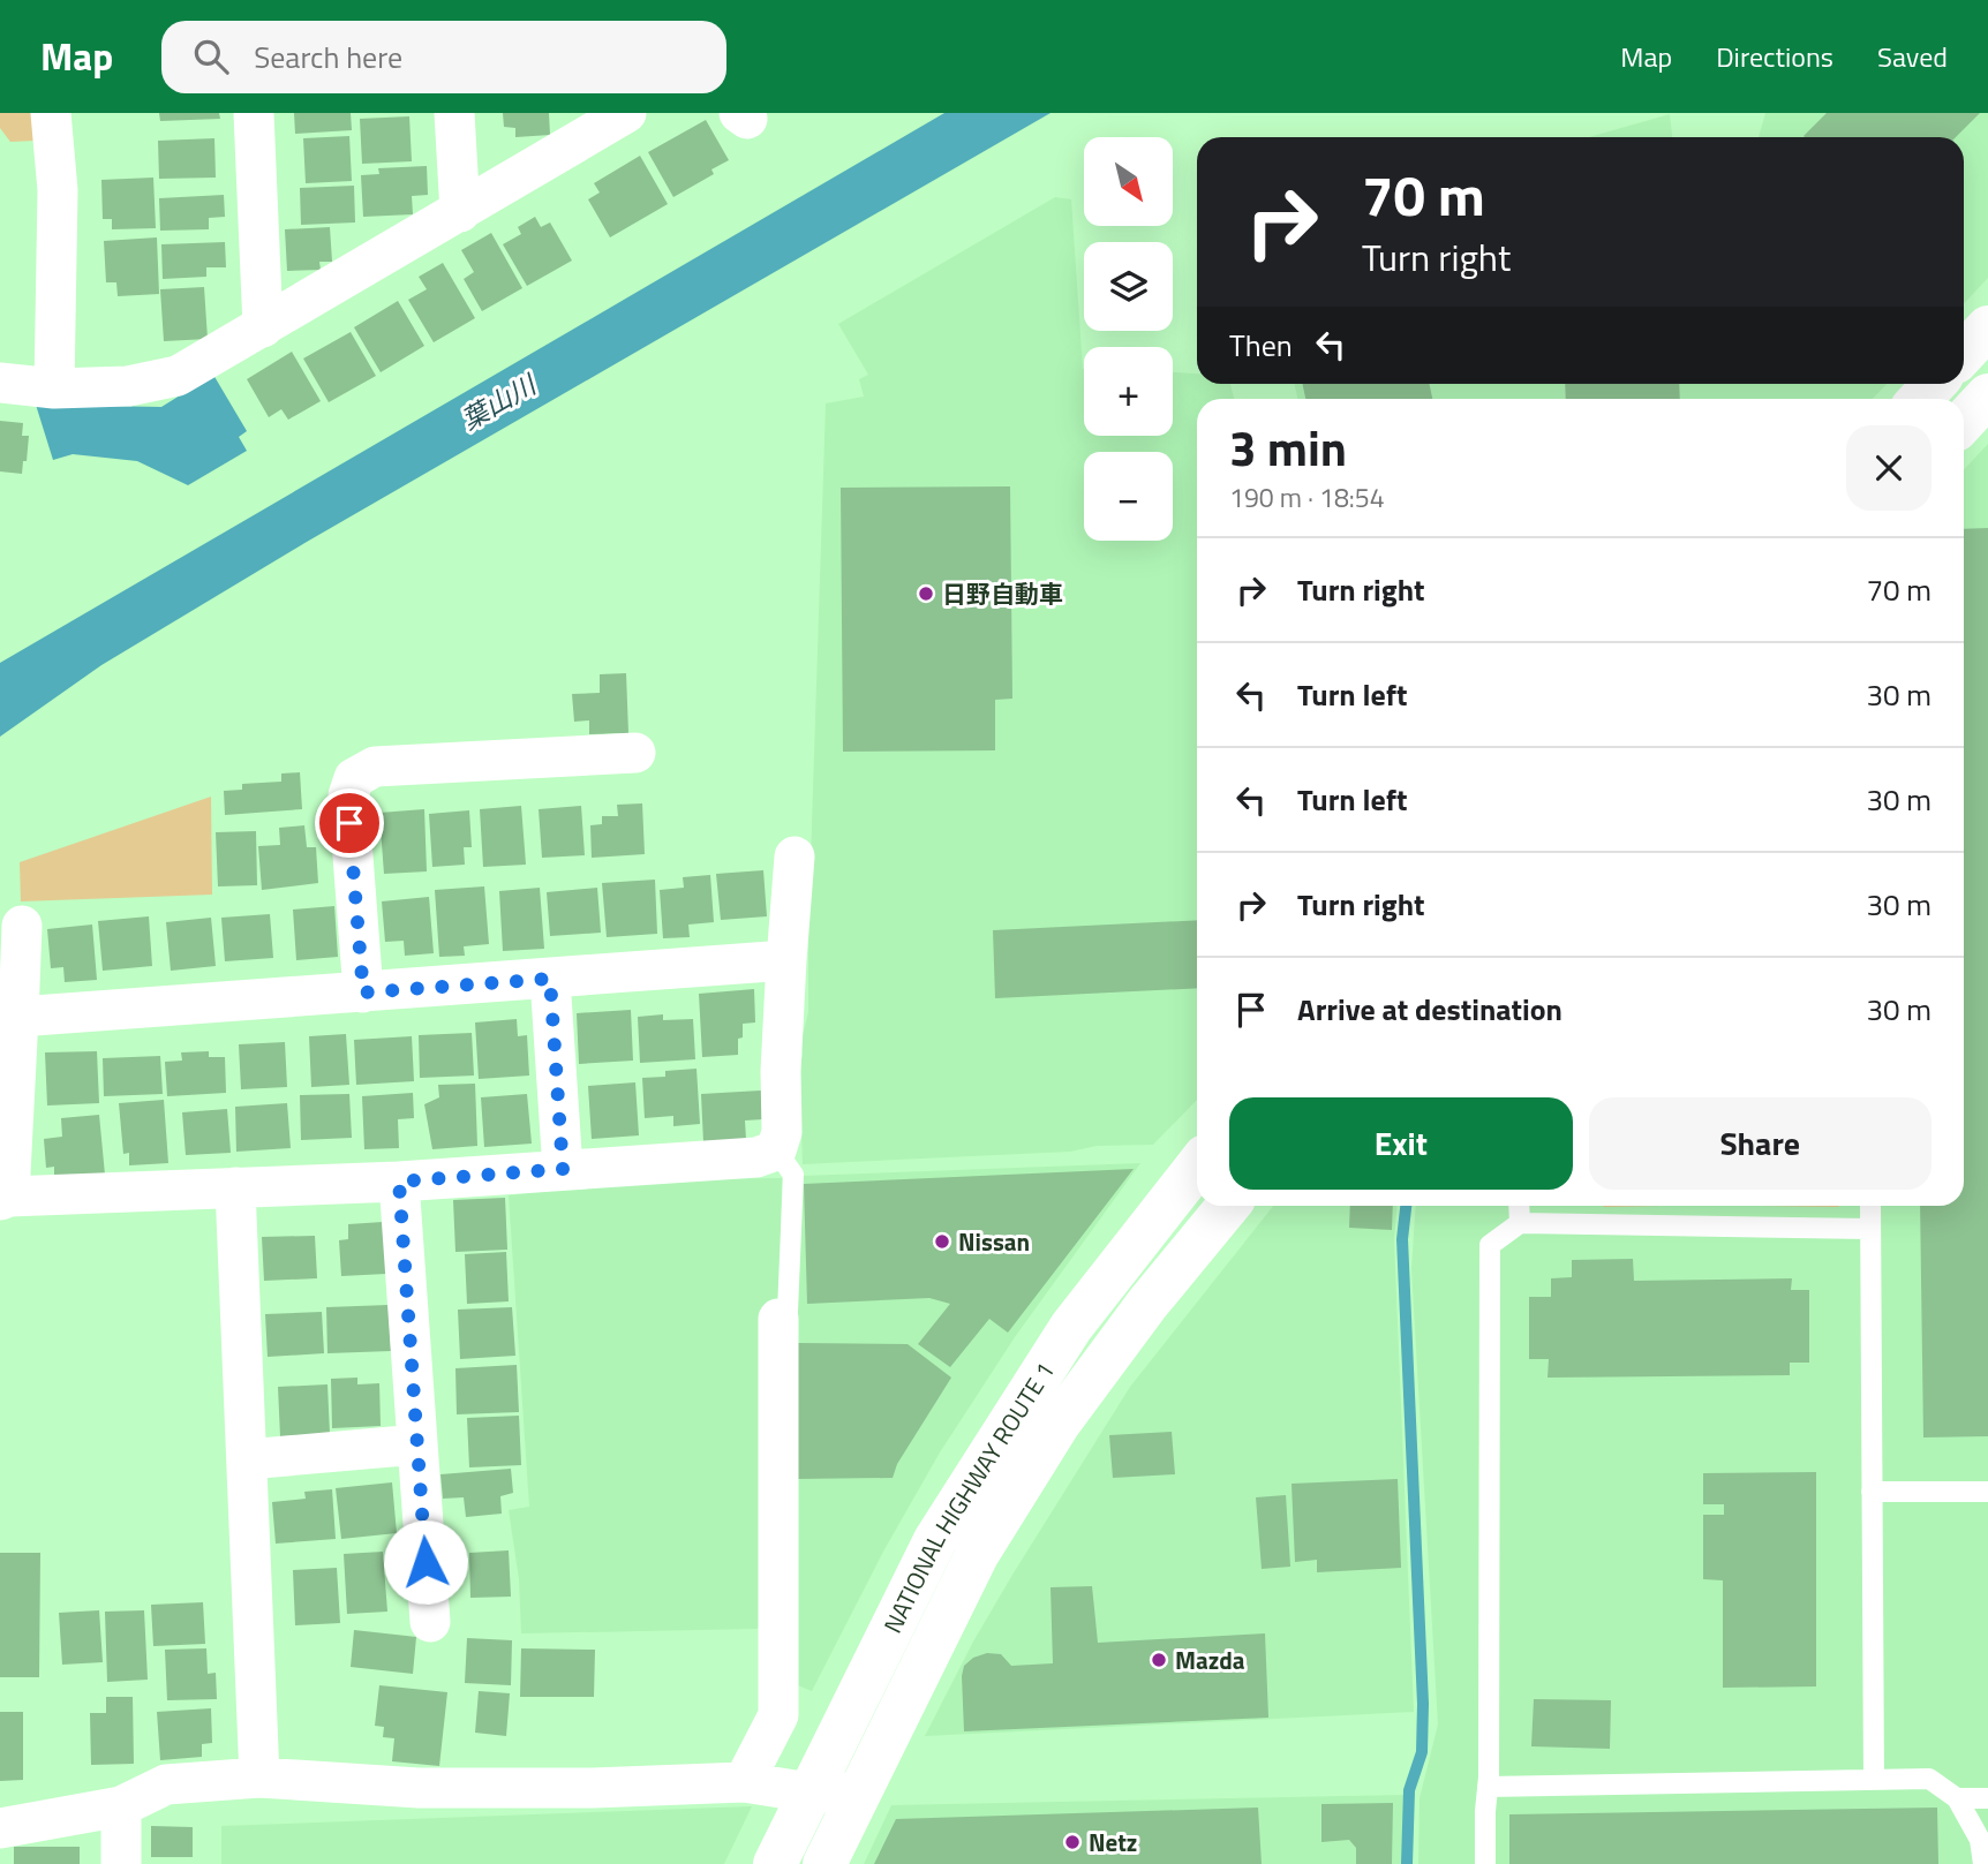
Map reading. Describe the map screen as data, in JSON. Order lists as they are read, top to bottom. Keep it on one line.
{"streets":{"highway":["NATIONAL HIGHWAY ROUTE 1"]},"water":["葉山川"],"places":["日野自動車","Nissan","Mazda","Netz"],"north":"bottom right","page":{"header":"Map","search":"Search here","nav":["Map","Directions","Saved"],"map_buttons":["+","−"],"turn":["70 m","Turn right"],"then":"Then","heading":["3 min","190 m · 18:54"],"list":[{"name":"Turn right","value":"70 m"},{"name":"Turn left","value":"30 m"},{"name":"Turn left","value":"30 m"},{"name":"Turn right","value":"30 m"},{"name":"Arrive at destination","value":"30 m"}],"buttons":["Exit","Share"]}}
